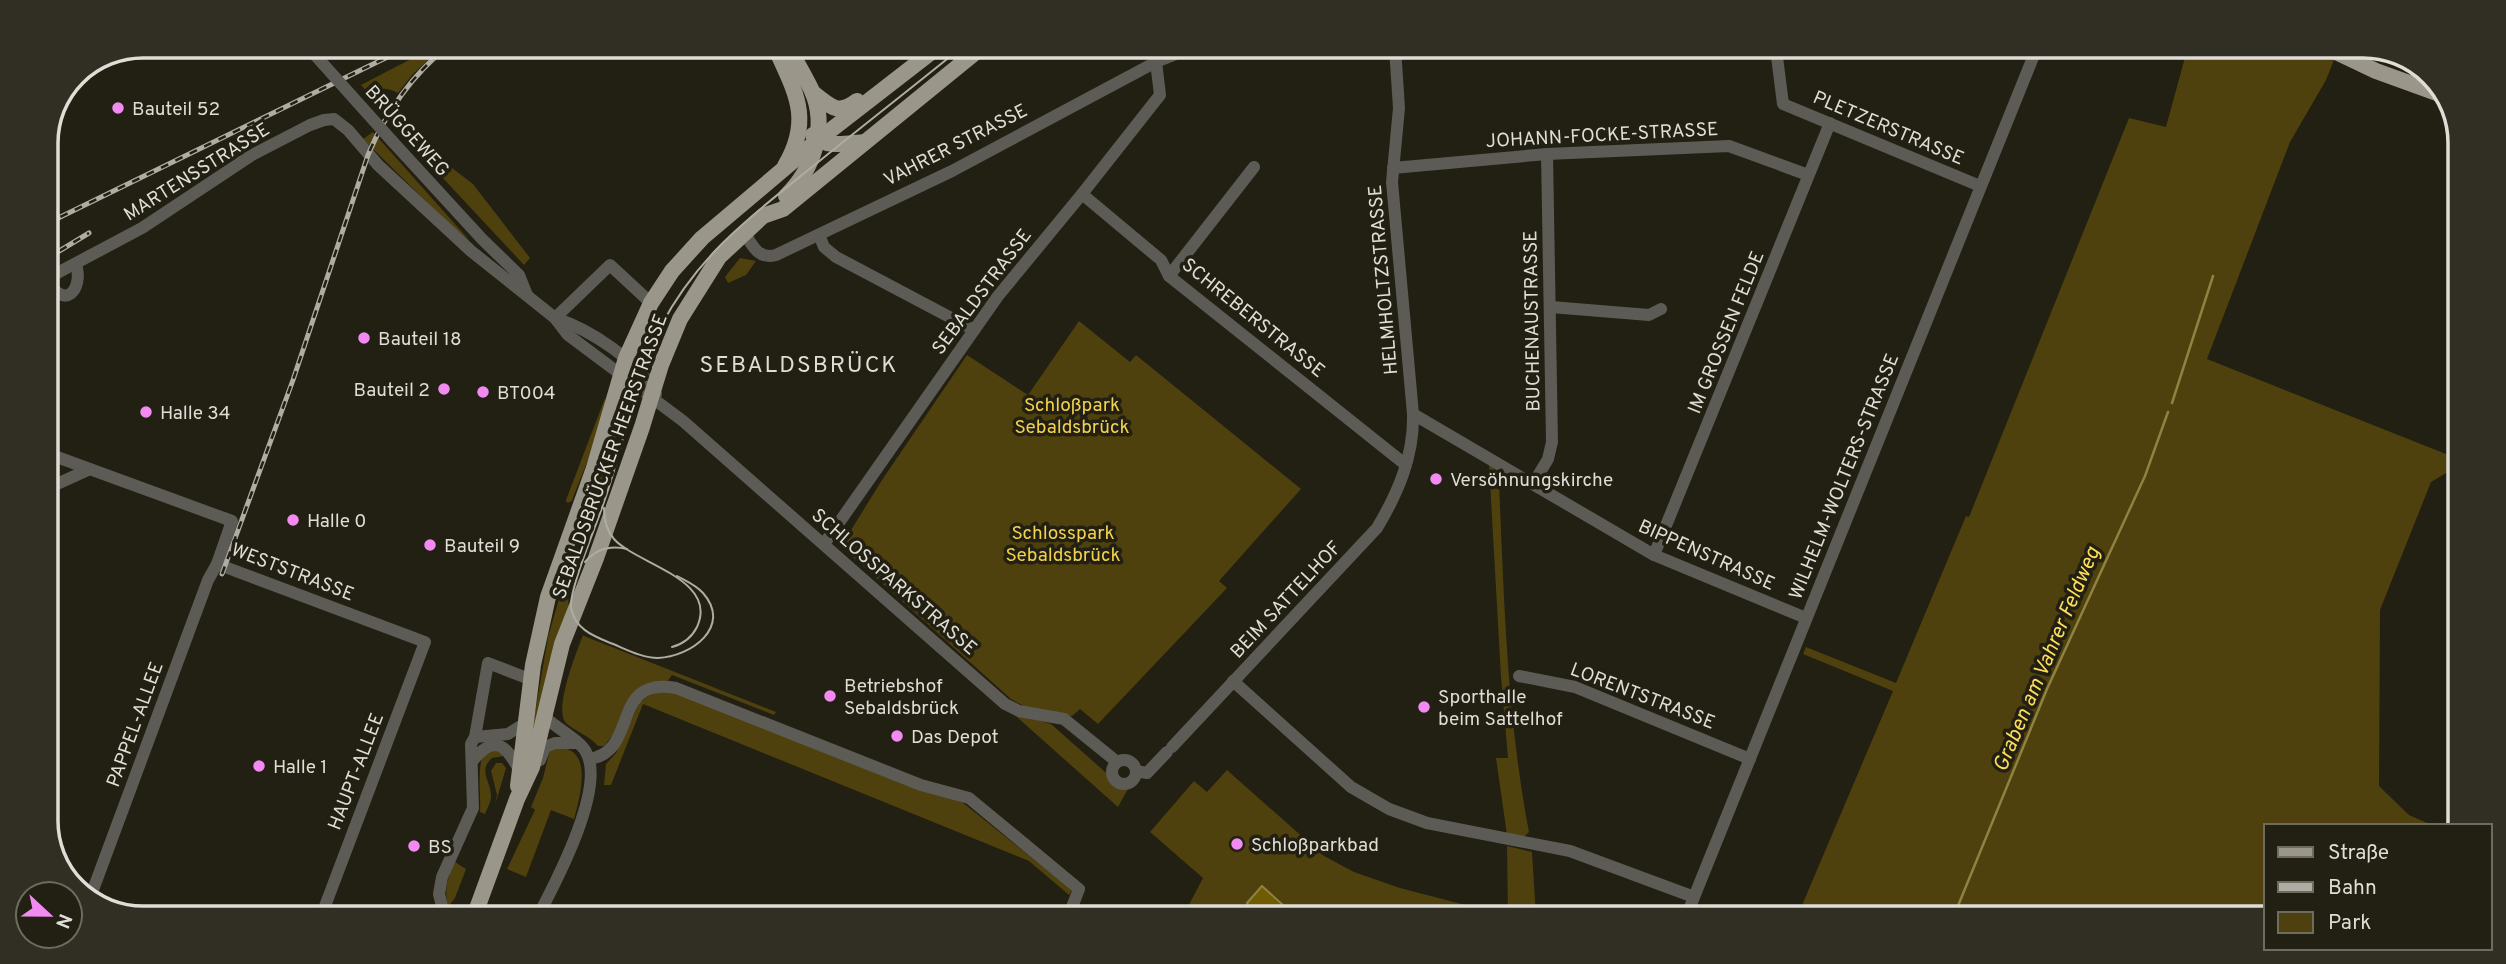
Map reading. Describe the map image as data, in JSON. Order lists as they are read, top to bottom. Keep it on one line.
{"streets":{"main road":["SEBALDSBRÜCKER HEERSTRASSE"],"street":["PLETZERSTRASSE","BRÜGGEWEG","JOHANN-FOCKE-STRASSE","VAHRER STRASSE","MARTENSSTRASSE","HELMHOLTZSTRASSE","SEBALDSTRASSE","SCHREBERSTRASSE","BUCHENAUSTRASSE","IM GROSSEN FELDE","WILHELM-WOLTERS-STRASSE","BIPPENSTRASSE","WESTSTRASSE","SCHLOSSPARKSTRASSE","BEIM SATTELHOF","LORENTSTRASSE","PAPPEL-ALLEE","HAUPT-ALLEE"]},"crossings":[["PLETZERSTRASSE","IM GROSSEN FELDE"],["PLETZERSTRASSE","WILHELM-WOLTERS-STRASSE"],["BRÜGGEWEG","MARTENSSTRASSE"],["BRÜGGEWEG","SEBALDSBRÜCKER HEERSTRASSE"],["BRÜGGEWEG","SCHLOSSPARKSTRASSE"],["JOHANN-FOCKE-STRASSE","HELMHOLTZSTRASSE"],["JOHANN-FOCKE-STRASSE","BUCHENAUSTRASSE"],["JOHANN-FOCKE-STRASSE","IM GROSSEN FELDE"],["VAHRER STRASSE","SEBALDSTRASSE"],["VAHRER STRASSE","SEBALDSBRÜCKER HEERSTRASSE"],["HELMHOLTZSTRASSE","SCHREBERSTRASSE"],["HELMHOLTZSTRASSE","BIPPENSTRASSE"],["HELMHOLTZSTRASSE","BEIM SATTELHOF"],["SEBALDSTRASSE","SCHREBERSTRASSE"],["SEBALDSTRASSE","SCHLOSSPARKSTRASSE"],["SCHREBERSTRASSE","BEIM SATTELHOF"],["BUCHENAUSTRASSE","BIPPENSTRASSE"],["IM GROSSEN FELDE","BIPPENSTRASSE"],["SEBALDSBRÜCKER HEERSTRASSE","SCHLOSSPARKSTRASSE"],["WILHELM-WOLTERS-STRASSE","BIPPENSTRASSE"],["WILHELM-WOLTERS-STRASSE","LORENTSTRASSE"],["WESTSTRASSE","PAPPEL-ALLEE"],["WESTSTRASSE","HAUPT-ALLEE"],["SCHLOSSPARKSTRASSE","BEIM SATTELHOF"]],"districts":["SEBALDSBRÜCK"],"water":["Graben am Vahrer Feldweg"],"parks":["Schloßpark Sebaldsbrück","Schlosspark Sebaldsbrück"],"places":["Bauteil 52","Bauteil 18","Bauteil 2","BT004","Halle 34","Versöhnungskirche","Halle 0","Bauteil 9","Betriebshof Sebaldsbrück","Sporthalle beim Sattelhof","Das Depot","Halle 1","Schloßparkbad","BS"],"legend":["Straße","Bahn","Park"],"north":"right"}
